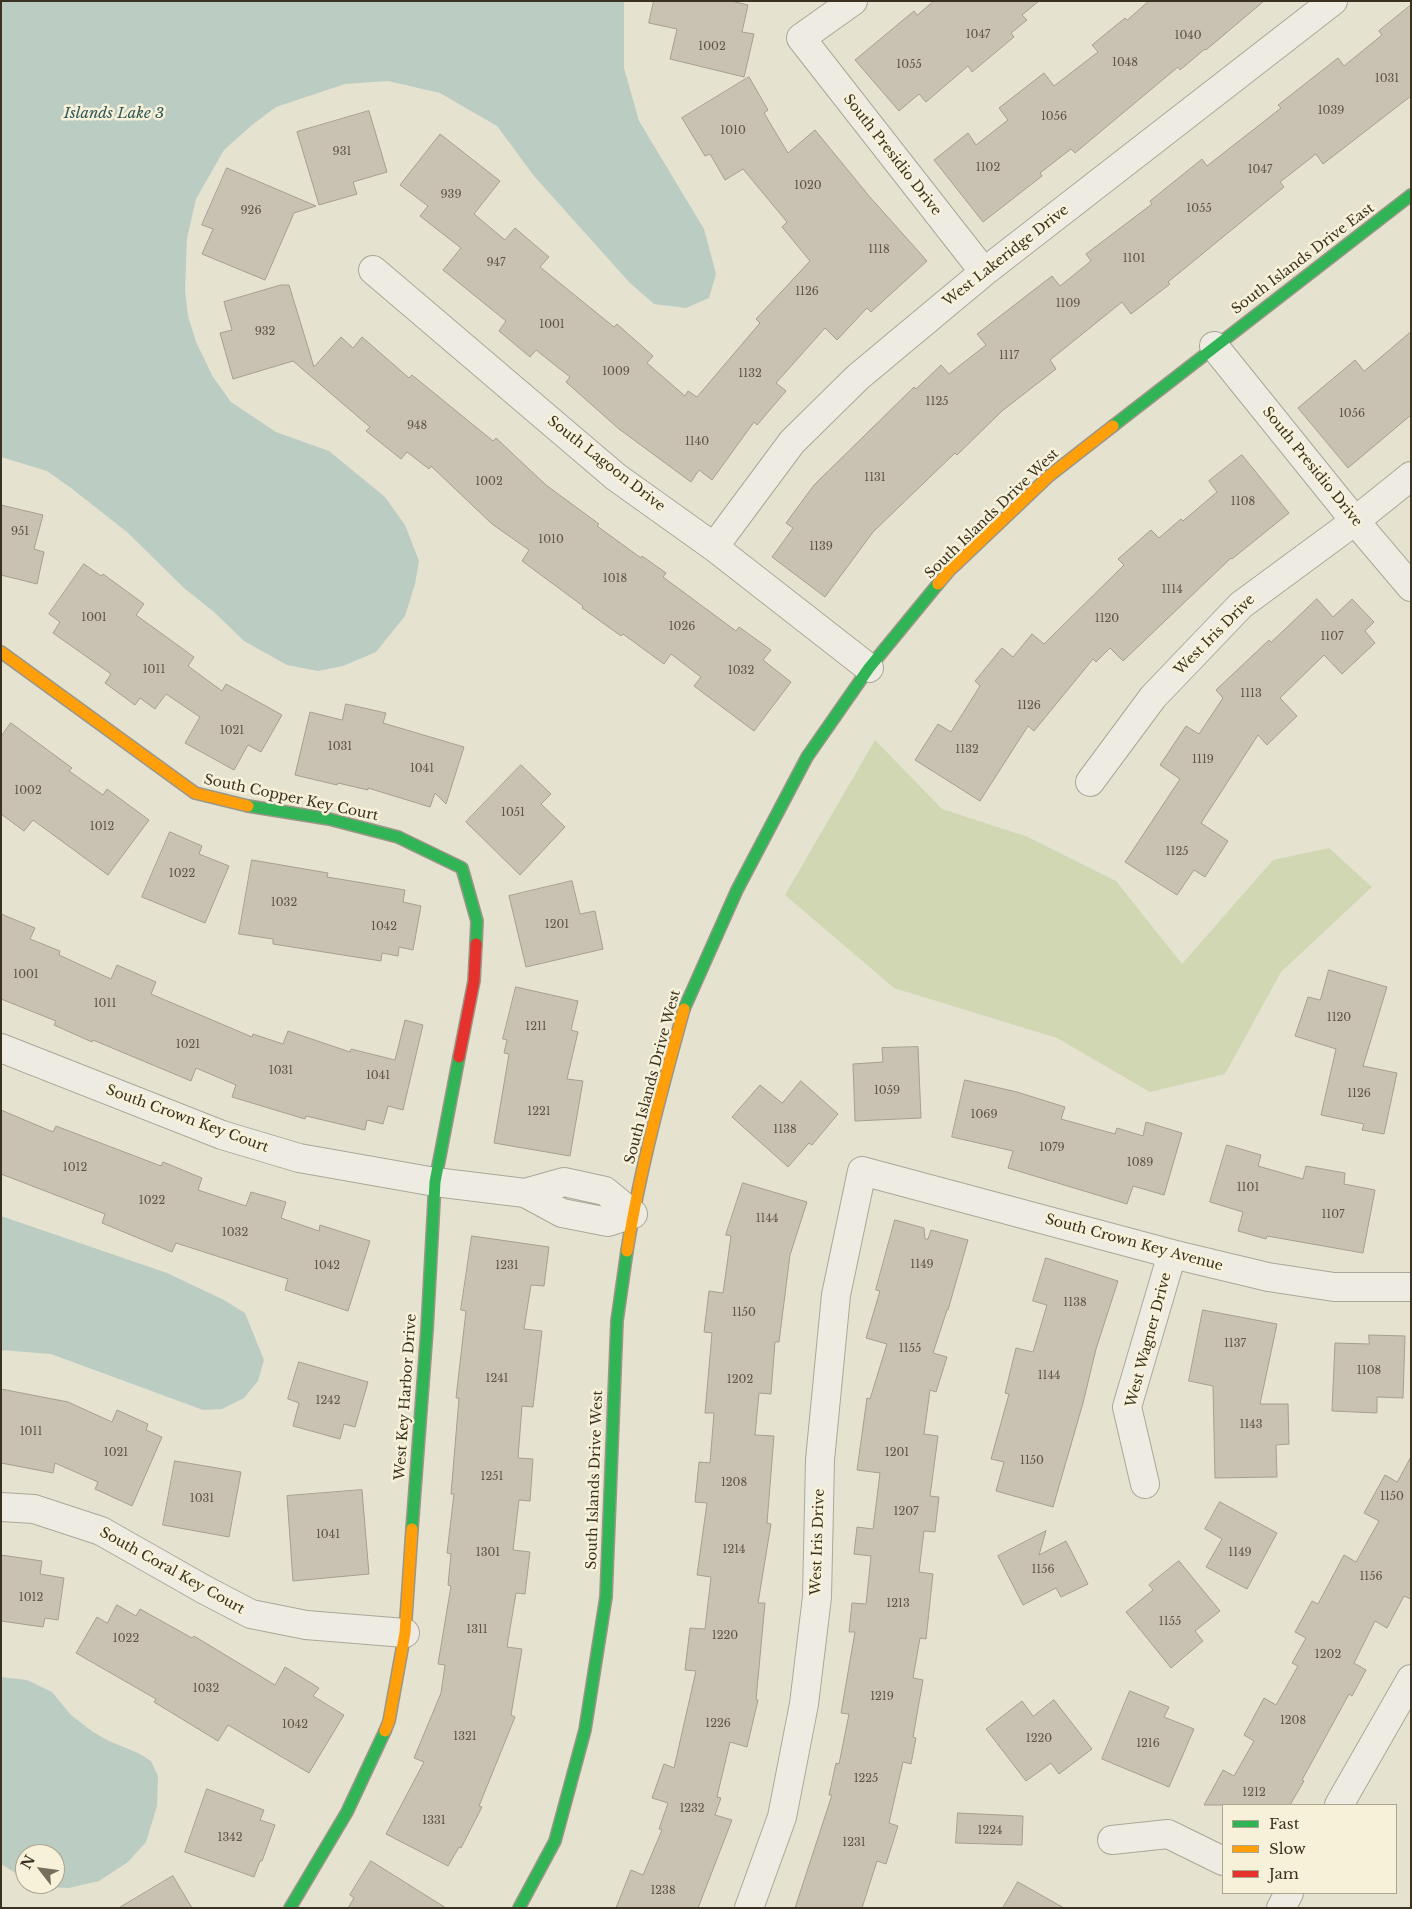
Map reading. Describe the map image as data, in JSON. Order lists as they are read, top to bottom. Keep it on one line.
{"streets":{"street":["South Presidio Drive","West Lakeridge Drive","South Islands Drive East","South Lagoon Drive","South Islands Drive West","West Iris Drive","South Copper Key Court","South Crown Key Court","South Crown Key Avenue","West Wagner Drive","West Key Harbor Drive","South Coral Key Court"]},"crossings":[["South Presidio Drive","West Lakeridge Drive"],["South Presidio Drive","South Islands Drive East"],["South Presidio Drive","South Islands Drive West"],["South Presidio Drive","West Iris Drive"],["West Lakeridge Drive","South Lagoon Drive"],["South Islands Drive East","South Islands Drive West"],["South Lagoon Drive","South Islands Drive West"],["South Islands Drive West","South Crown Key Court"],["West Iris Drive","South Crown Key Avenue"],["South Copper Key Court","West Key Harbor Drive"],["South Crown Key Court","West Key Harbor Drive"],["South Crown Key Avenue","West Wagner Drive"],["West Key Harbor Drive","South Coral Key Court"]],"water":["Islands Lake 3"],"house_numbers":["1047","1040","1002","1048","1055","1031","1039","1056","1010","931","1102","1047","1020","939","1055","926","1118","1101","947","1126","1109","1001","932","1117","1009","1132","1125","1056","948","1140","1131","1002","1108","951","1010","1139","1018","1114","1001","1120","1026","1107","1011","1032","1113","1126","1021","1031","1132","1119","1041","1002","1051","1012","1125","1022","1032","1201","1042","1001","1011","1120","1211","1021","1031","1041","1059","1126","1221","1069","1138","1079","1089","1012","1101","1022","1107","1144","1032","1149","1042","1231","1138","1150","1137","1155","1108","1144","1241","1202","1242","1143","1011","1021","1201","1150","1251","1208","1150","1031","1207","1041","1214","1301","1149","1156","1156","1012","1213","1155","1311","1220","1022","1202","1032","1219","1208","1226","1042","1321","1220","1216","1225","1212","1232","1331","1224","1342","1231","1238"],"legend":["Fast","Slow","Jam"],"north":"top left"}
